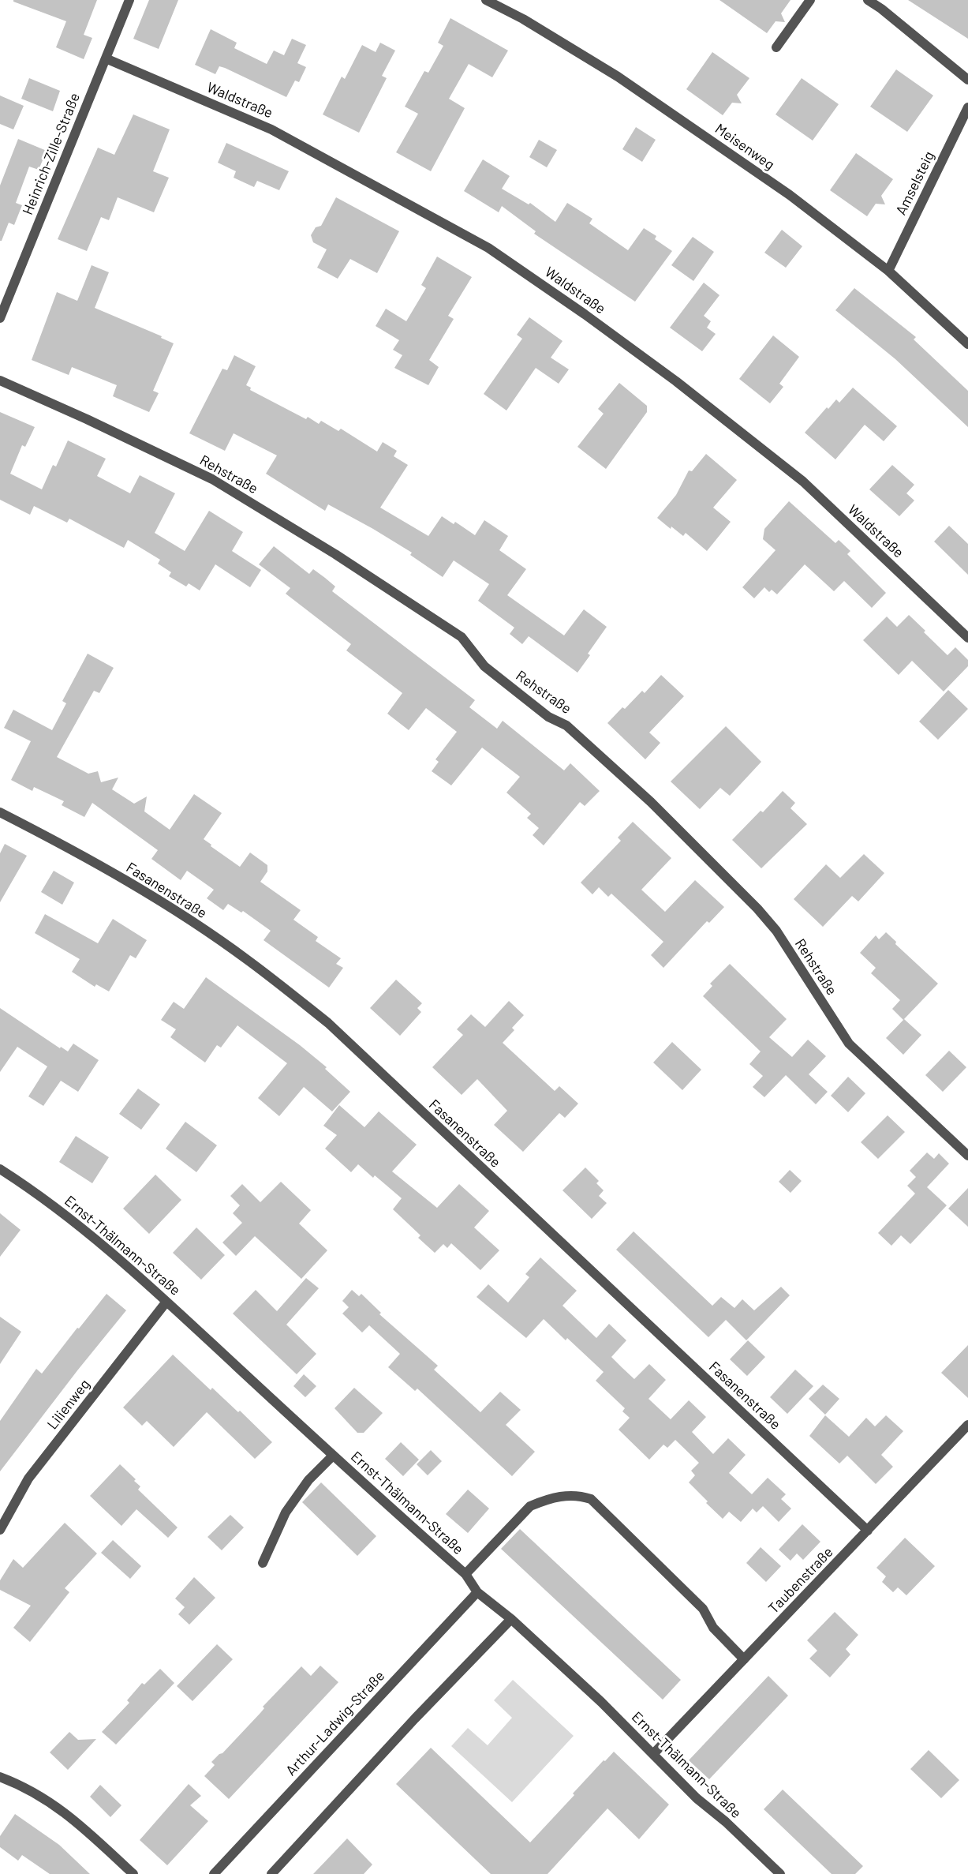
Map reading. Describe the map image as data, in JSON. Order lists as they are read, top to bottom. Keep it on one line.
{"streets":{"street":["Waldstraße","Meisenweg","Heinrich-Zille-Straße","Amselsteig","Rehstraße","Fasanenstraße","Ernst-Thälmann-Straße","Lilienweg","Taubenstraße","Arthur-Ladwig-Straße"]},"crossings":[["Waldstraße","Heinrich-Zille-Straße"],["Meisenweg","Amselsteig"],["Fasanenstraße","Taubenstraße"],["Ernst-Thälmann-Straße","Lilienweg"],["Ernst-Thälmann-Straße","Taubenstraße"],["Ernst-Thälmann-Straße","Arthur-Ladwig-Straße"]]}
